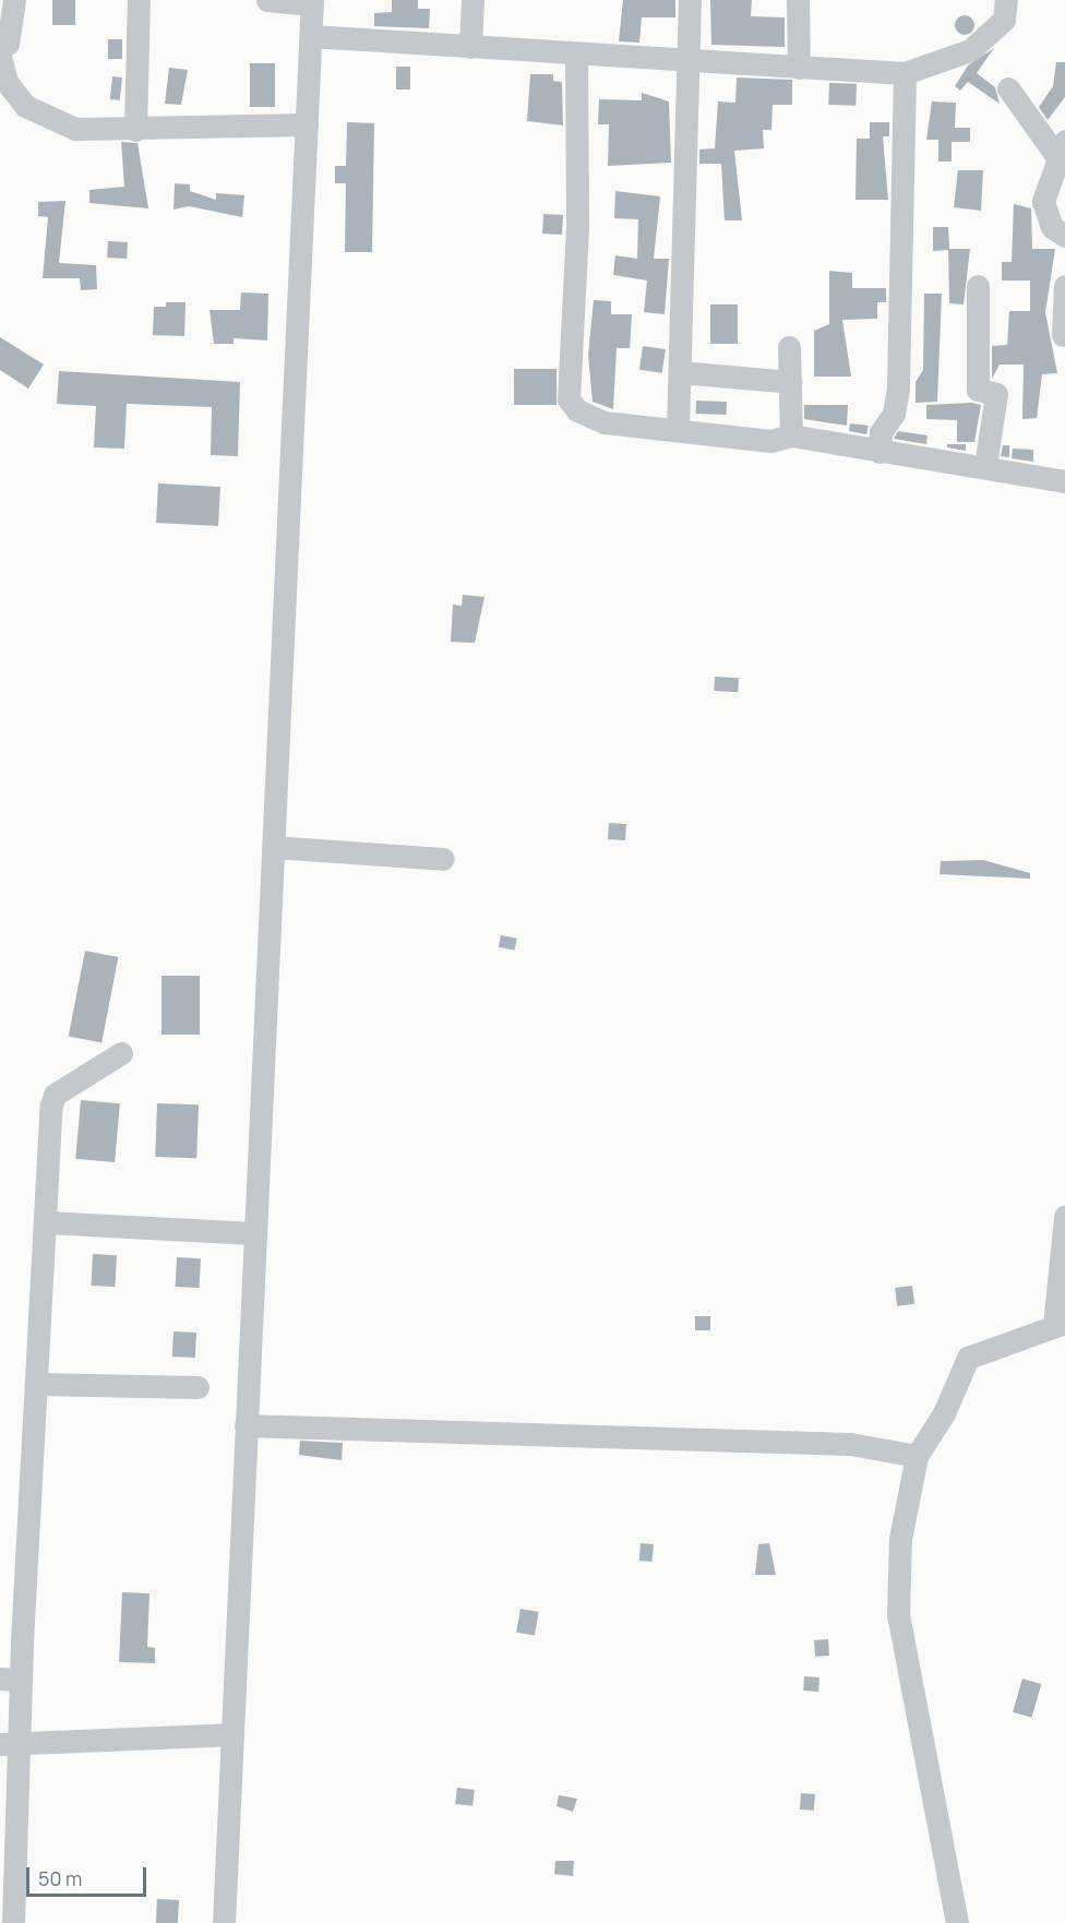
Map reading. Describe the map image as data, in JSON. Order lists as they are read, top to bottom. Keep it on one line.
{"scale_bar":"50 m"}
